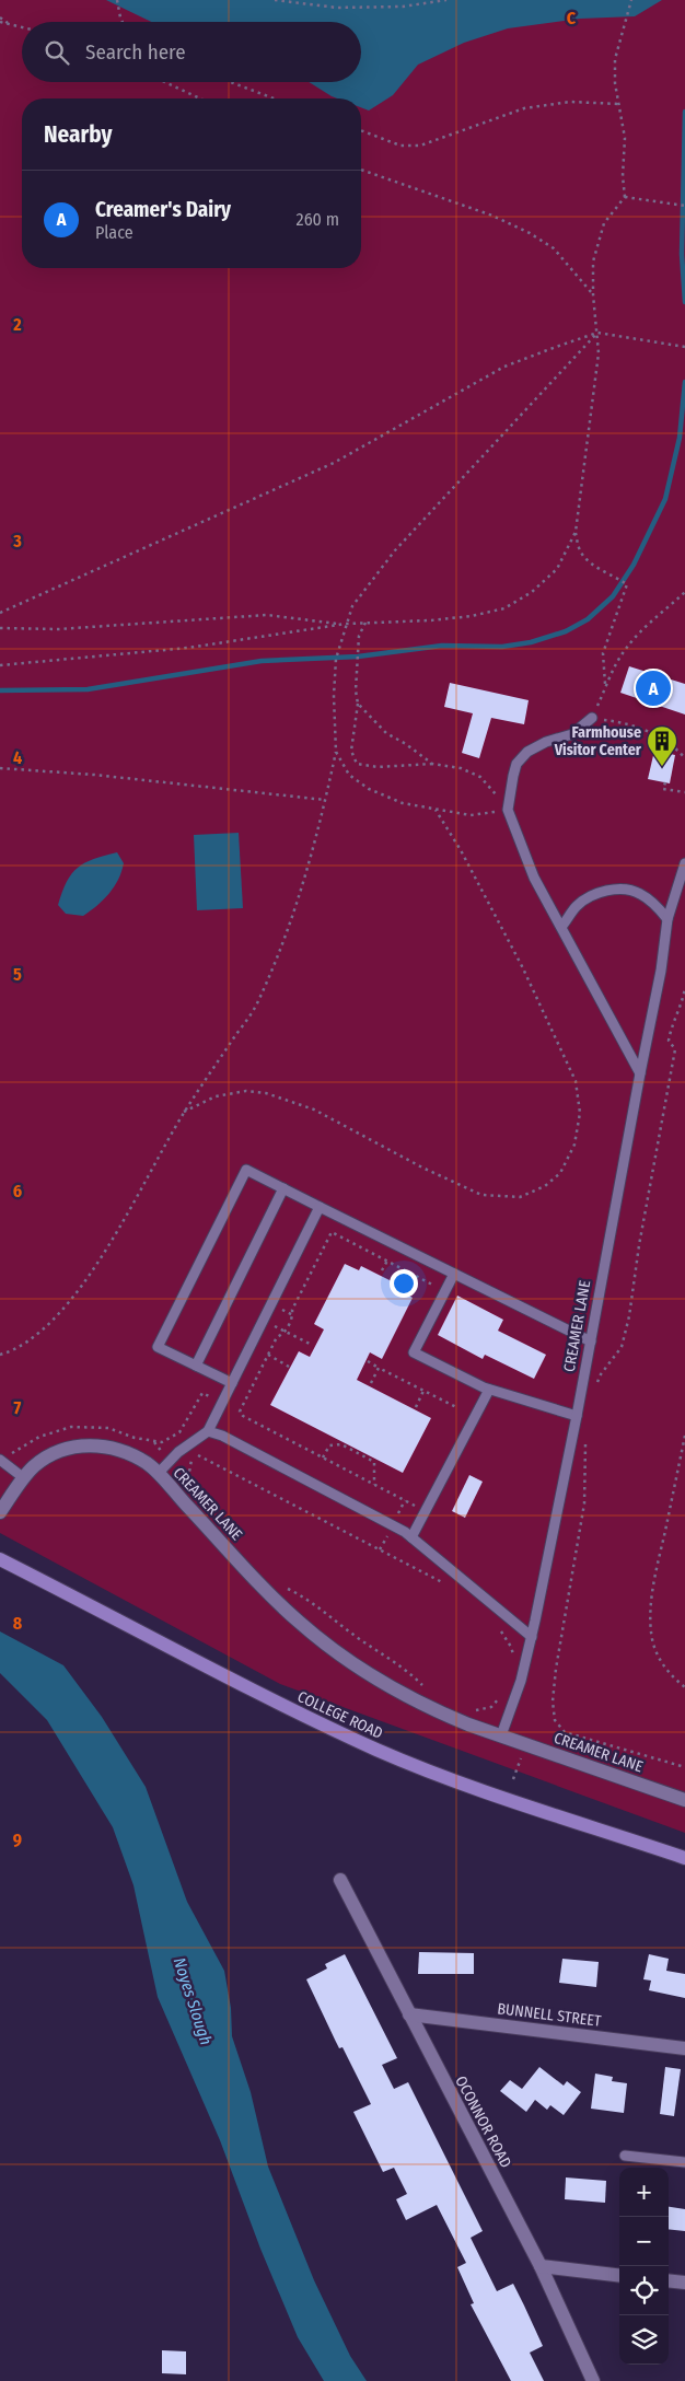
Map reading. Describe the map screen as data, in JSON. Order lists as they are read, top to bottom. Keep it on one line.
{"streets":{"main road":["COLLEGE ROAD"],"street":["CREAMER LANE","BUNNELL STREET","OCONNOR ROAD"]},"crossings":[["BUNNELL STREET","OCONNOR ROAD"]],"water":["Noyes Slough"],"places":{"building":["Farmhouse Visitor Center"]},"page":{"search":"Search here","heading":"Nearby","list":[{"mark":"A","name":"Creamer's Dairy","note":"Place","value":"260 m"}],"pins":"A","map_buttons":["+","−"]},"grid":{"columns":["C"],"rows":["2","3","4","5","6","7","8","9"]}}
